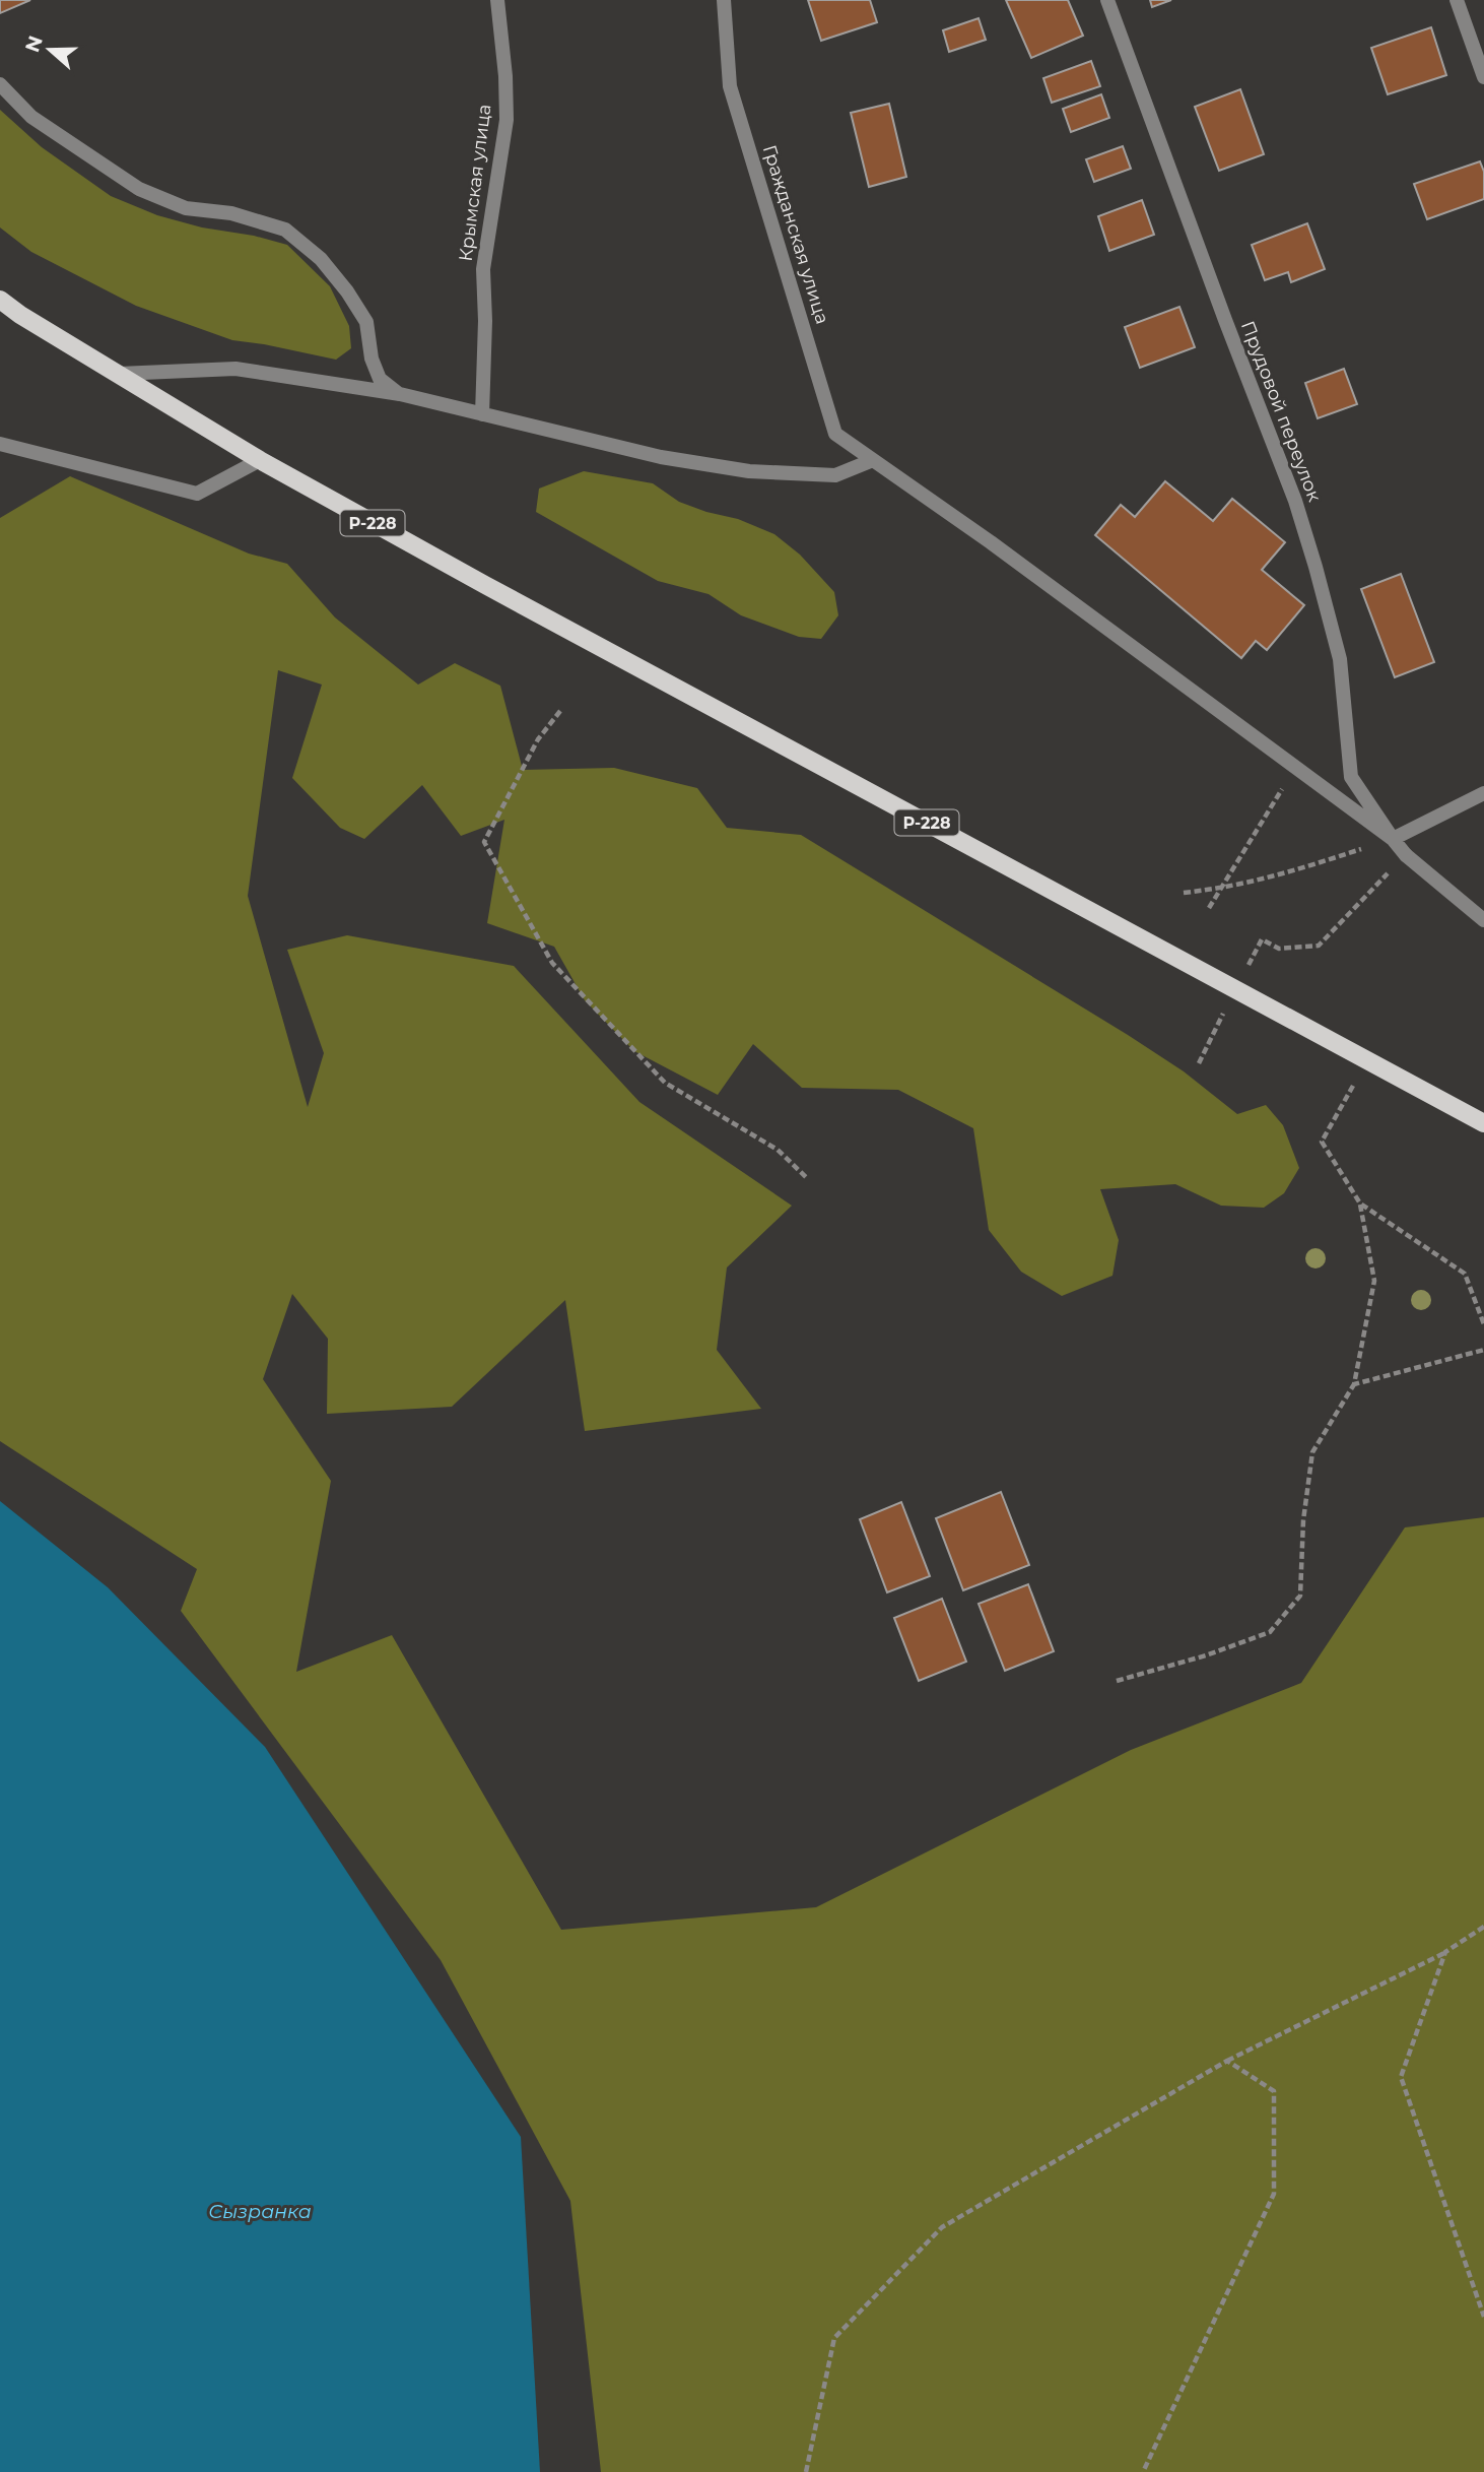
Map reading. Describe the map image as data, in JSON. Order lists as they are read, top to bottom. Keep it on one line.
{"streets":{"main road":["Р-228"],"street":["Крымская улица","Гражданская улица","Прудовой переулок"]},"crossings":[["Гражданская улица","Прудовой переулок"]],"water":["Сызранка"],"north":"left"}
